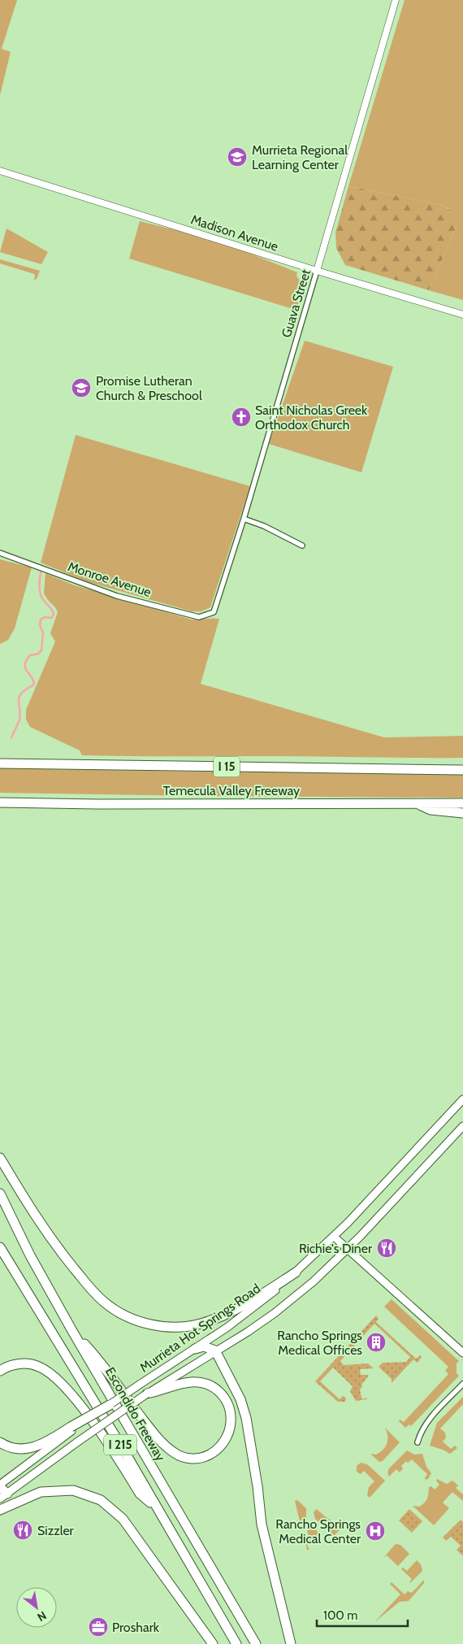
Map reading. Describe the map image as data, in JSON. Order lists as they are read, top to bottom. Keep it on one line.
{"streets":{"highway":["I 15","Temecula Valley Freeway","Escondido Freeway","I 215"],"main road":["Murrieta Hot Springs Road"],"street":["Madison Avenue","Guava Street","Monroe Avenue"]},"crossings":[["Madison Avenue","Guava Street"],["Guava Street","Monroe Avenue"]],"places":{"school or university":["Murrieta Regional Learning Center","Promise Lutheran Church & Preschool"],"church":["Saint Nicholas Greek Orthodox Church"],"restaurant":["Richie's Diner","Sizzler"],"building":["Rancho Springs Medical Offices"],"hospital":["Rancho Springs Medical Center"],"office":["Proshark"]},"scale_bar":"100 m","north":"bottom right"}
